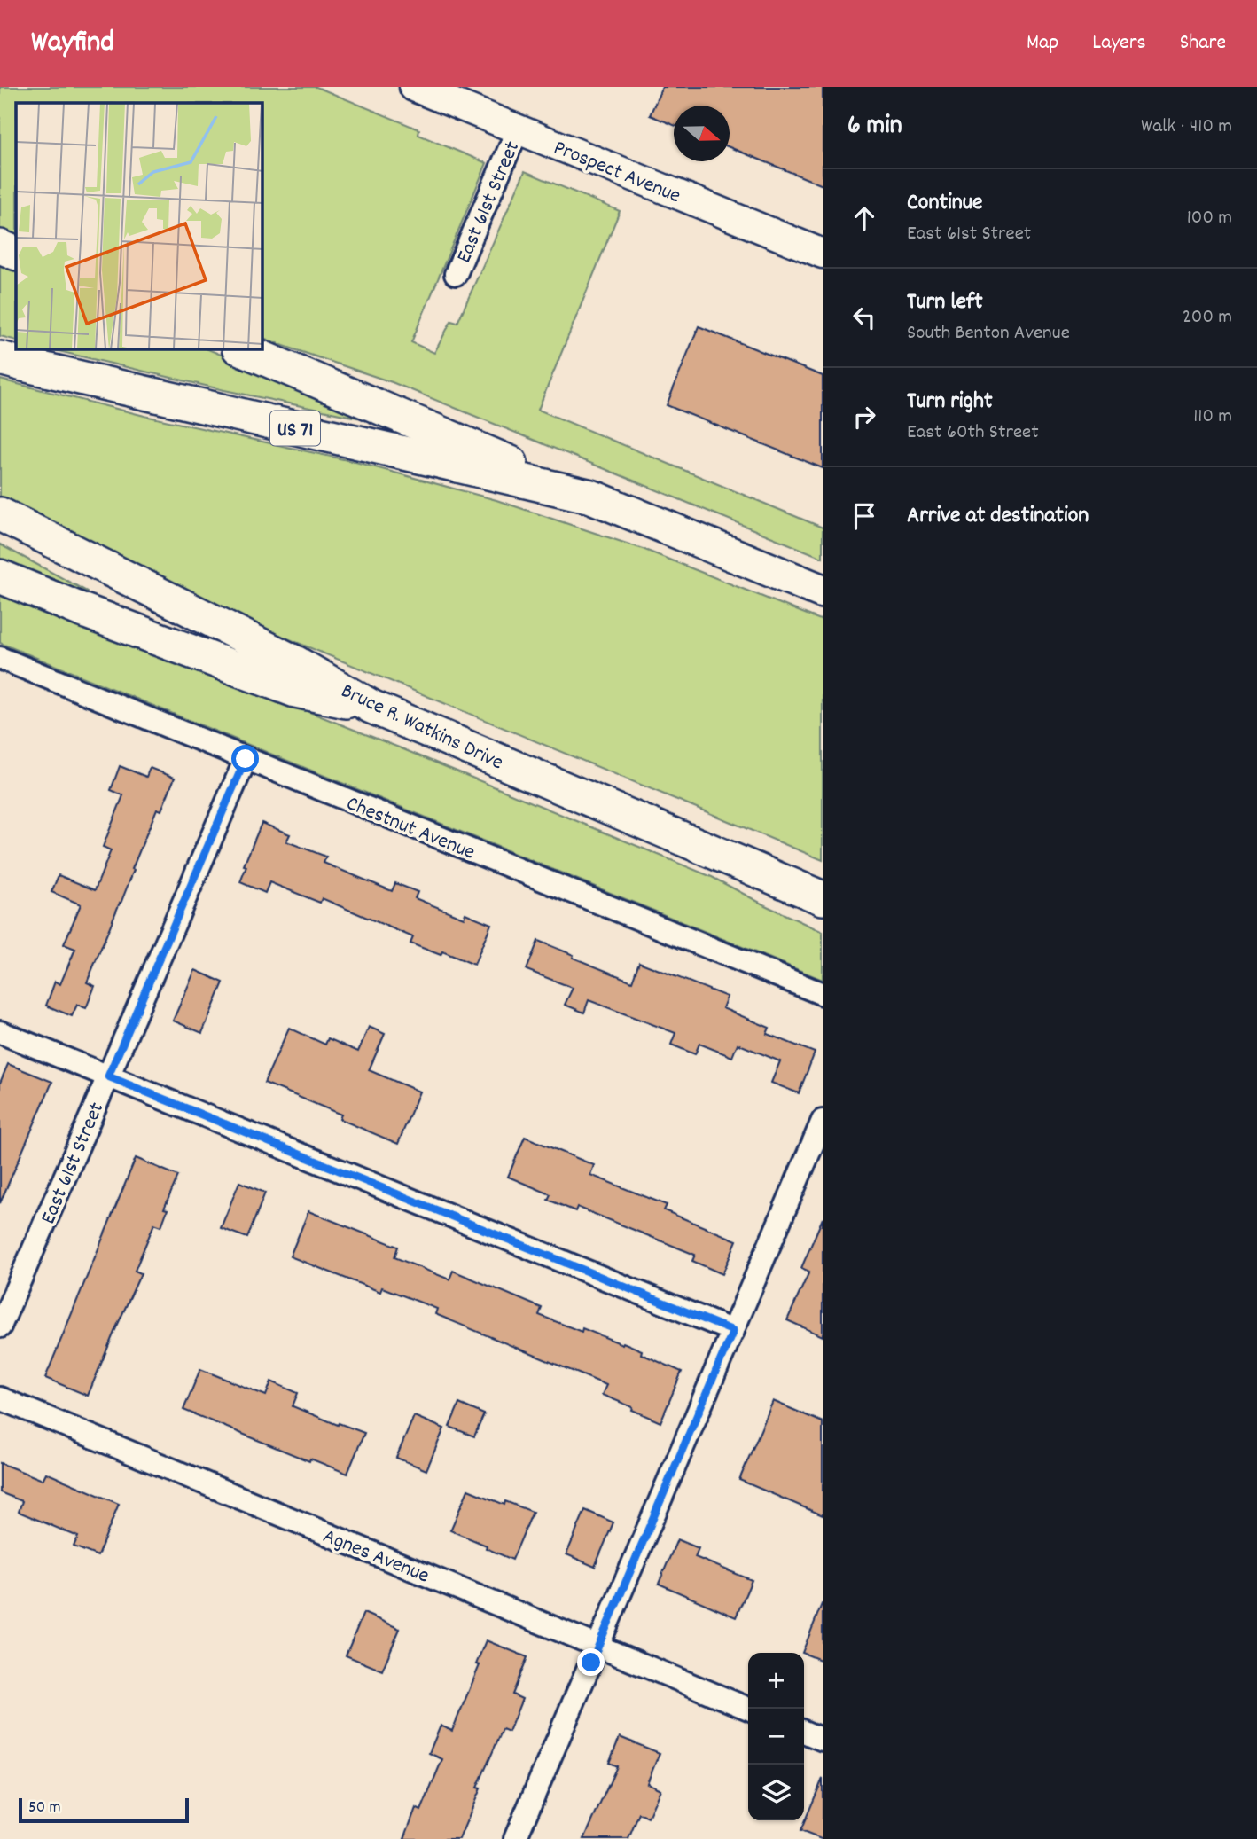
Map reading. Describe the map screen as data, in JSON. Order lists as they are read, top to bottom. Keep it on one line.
{"streets":{"highway":["US 71","Bruce R. Watkins Drive"],"main road":["Prospect Avenue"],"street":["East 61st Street","Chestnut Avenue","Agnes Avenue"]},"crossings":[["Prospect Avenue","East 61st Street"],["East 61st Street","Chestnut Avenue"]],"scale_bar":"50 m","north":"right","page":{"header":"Wayfind","nav":["Map","Layers","Share"],"heading":["6 min","Walk · 410 m"],"list":[["Continue","East 61st Street","100 m"],["Turn left","South Benton Avenue","200 m"],["Turn right","East 60th Street","110 m"],"Arrive at destination"],"map_buttons":["+","−"],"scale":"50 m"}}
